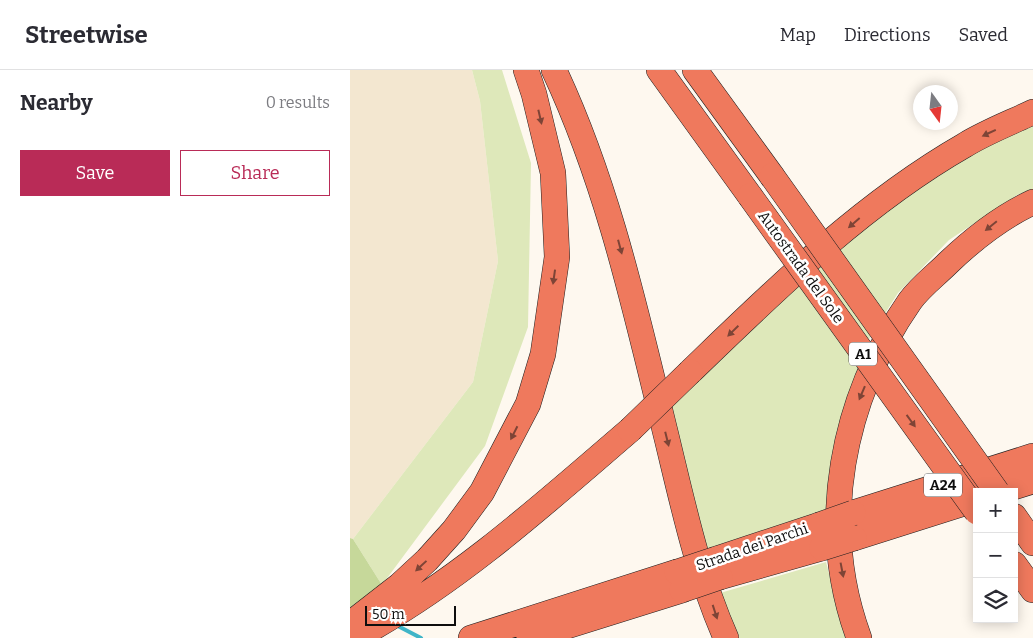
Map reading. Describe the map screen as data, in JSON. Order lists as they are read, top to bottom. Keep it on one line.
{"streets":{"highway":["Autostrada del Sole","A1","A24","Strada dei Parchi"]},"scale_bar":"50 m","north":"bottom","page":{"header":"Streetwise","nav":["Map","Directions","Saved"],"heading":["Nearby","0 results"],"buttons":["Save","Share"],"map_buttons":["+","−"],"scale":"50 m"}}
